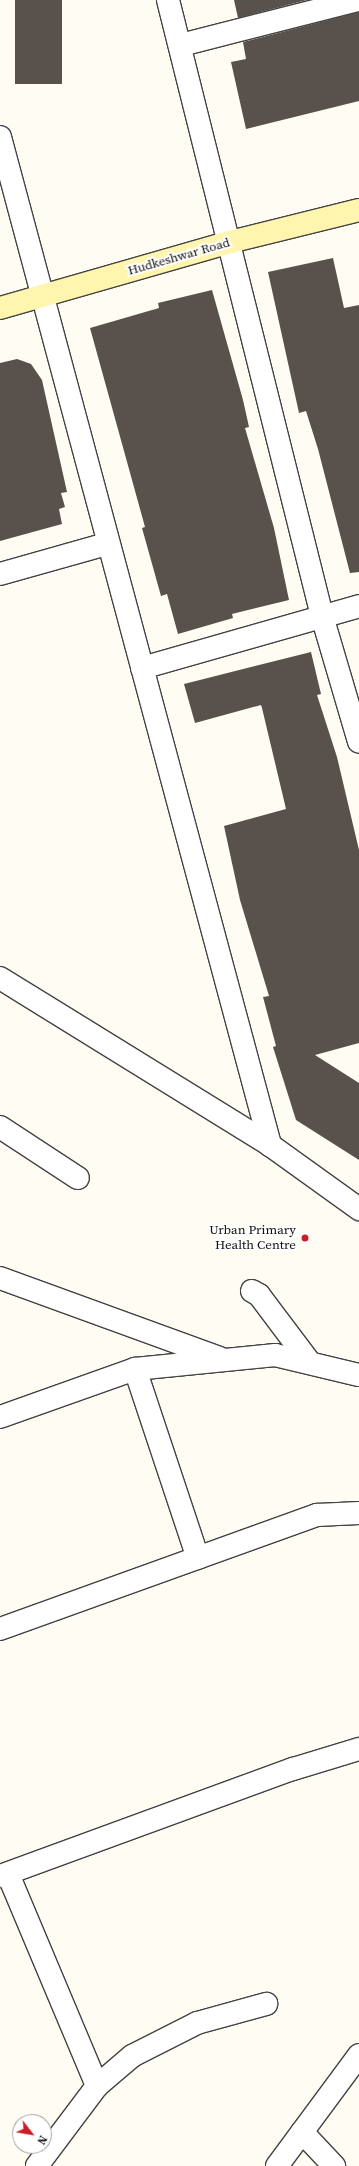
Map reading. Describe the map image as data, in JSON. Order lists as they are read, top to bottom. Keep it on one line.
{"streets":{"main road":["Hudkeshwar Road"]},"places":["Urban Primary Health Centre"],"north":"bottom right"}
